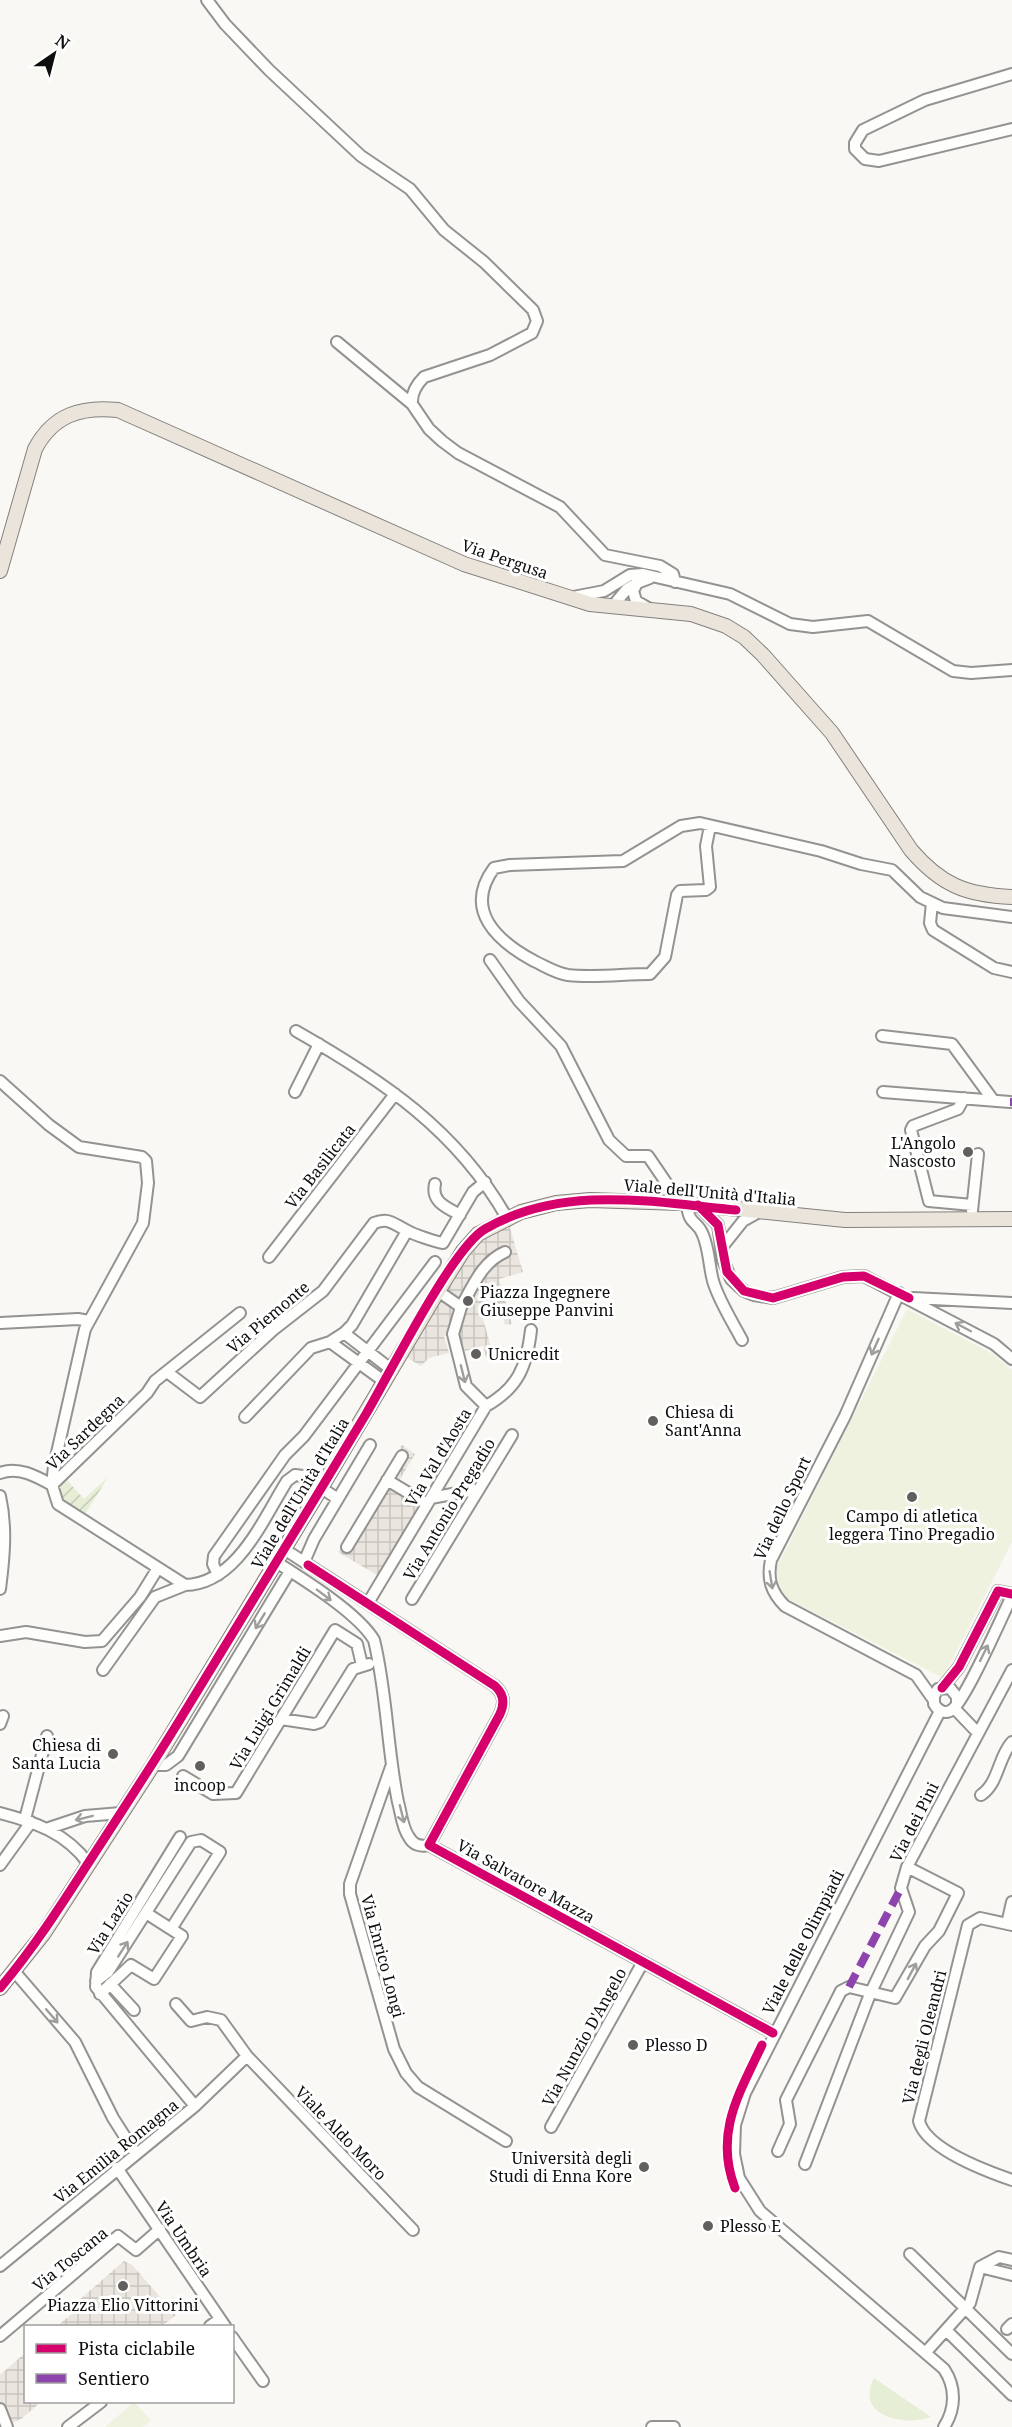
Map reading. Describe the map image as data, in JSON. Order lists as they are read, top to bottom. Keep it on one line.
{"streets":{"main road":["Via Pergusa","Viale dell'Unità d'Italia"],"street":["Via Basilicata","Via Piemonte","Via Sardegna","Via Val d'Aosta","Via dello Sport","Via Antonio Pregadio","Via Luigi Grimaldi","Via dei Pini","Via Salvatore Mazza","Via Lazio","Viale delle Olimpiadi","Via Enrico Longi","Via Nunzio D'Angelo","Via degli Oleandri","Viale Aldo Moro","Via Emilia Romagna","Via Umbria","Via Toscana"]},"crossings":[["Viale dell'Unità d'Italia","Via Enrico Longi"],["Via Piemonte","Via Sardegna"],["Via dello Sport","Viale delle Olimpiadi"],["Via Salvatore Mazza","Viale delle Olimpiadi"],["Via Salvatore Mazza","Via Enrico Longi"],["Via Salvatore Mazza","Via Nunzio D'Angelo"],["Via Lazio","Via Emilia Romagna"],["Viale Aldo Moro","Via Emilia Romagna"],["Via Emilia Romagna","Via Umbria"],["Via Umbria","Via Toscana"]],"places":["L'Angolo Nascosto","Piazza Ingegnere Giuseppe Panvini","Unicredit","Chiesa di Sant'Anna","Campo di atletica leggera Tino Pregadio","Chiesa di Santa Lucia","incoop","Plesso D","Università degli Studi di Enna Kore","Plesso E","Piazza Elio Vittorini"],"legend":["Pista ciclabile","Sentiero"],"north":"top right"}
